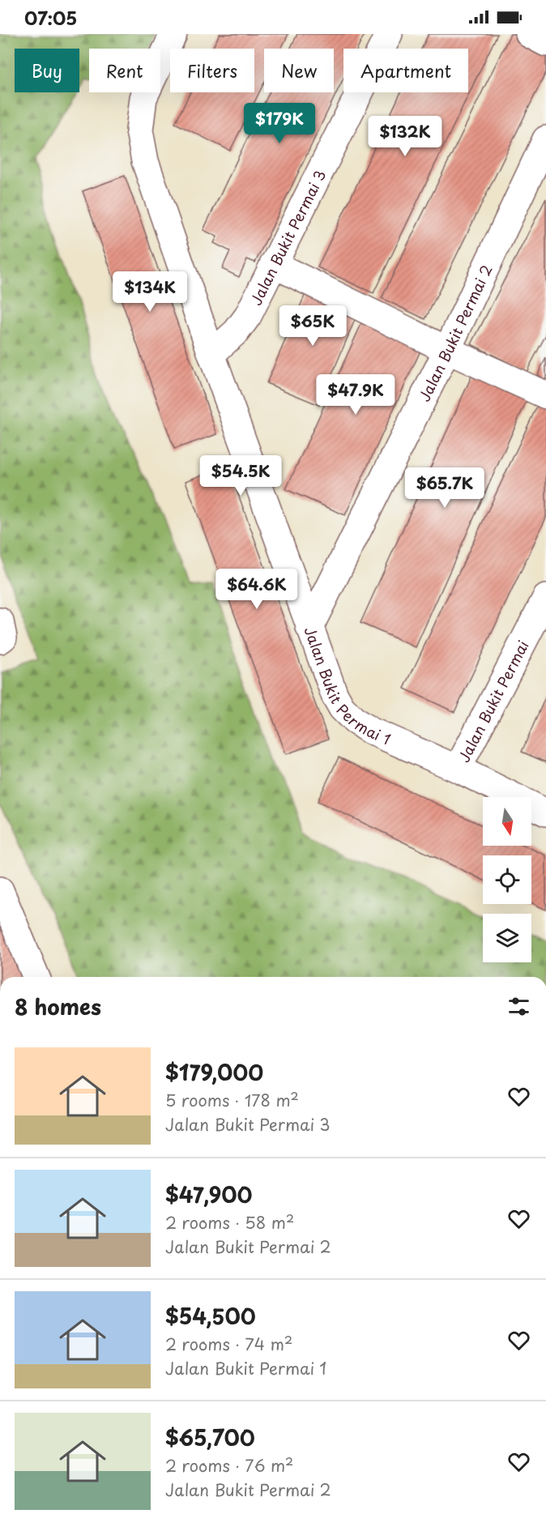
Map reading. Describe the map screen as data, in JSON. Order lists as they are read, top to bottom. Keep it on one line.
{"streets":{"street":["Jalan Bukit Permai 3","Jalan Bukit Permai 2","Jalan Bukit Permai 1","Jalan Bukit Permai"]},"crossings":[["Jalan Bukit Permai 3","Jalan Bukit Permai 1"],["Jalan Bukit Permai 2","Jalan Bukit Permai 1"],["Jalan Bukit Permai 1","Jalan Bukit Permai"]],"north":"bottom","page":{"status":"07:05","chip":["Buy","Rent","Filters","New","Apartment"],"price":["$179K","$132K","$134K","$65K","$47.9K","$54.5K","$65.7K","$64.6K"],"heading":"8 homes","list":[{"name":"$179,000","note":"5 rooms · 178 m² · Jalan Bukit Permai 3"},{"name":"$47,900","note":"2 rooms · 58 m² · Jalan Bukit Permai 2"},{"name":"$54,500","note":"2 rooms · 74 m² · Jalan Bukit Permai 1"},{"name":"$65,700","note":"2 rooms · 76 m² · Jalan Bukit Permai 2"}]}}
